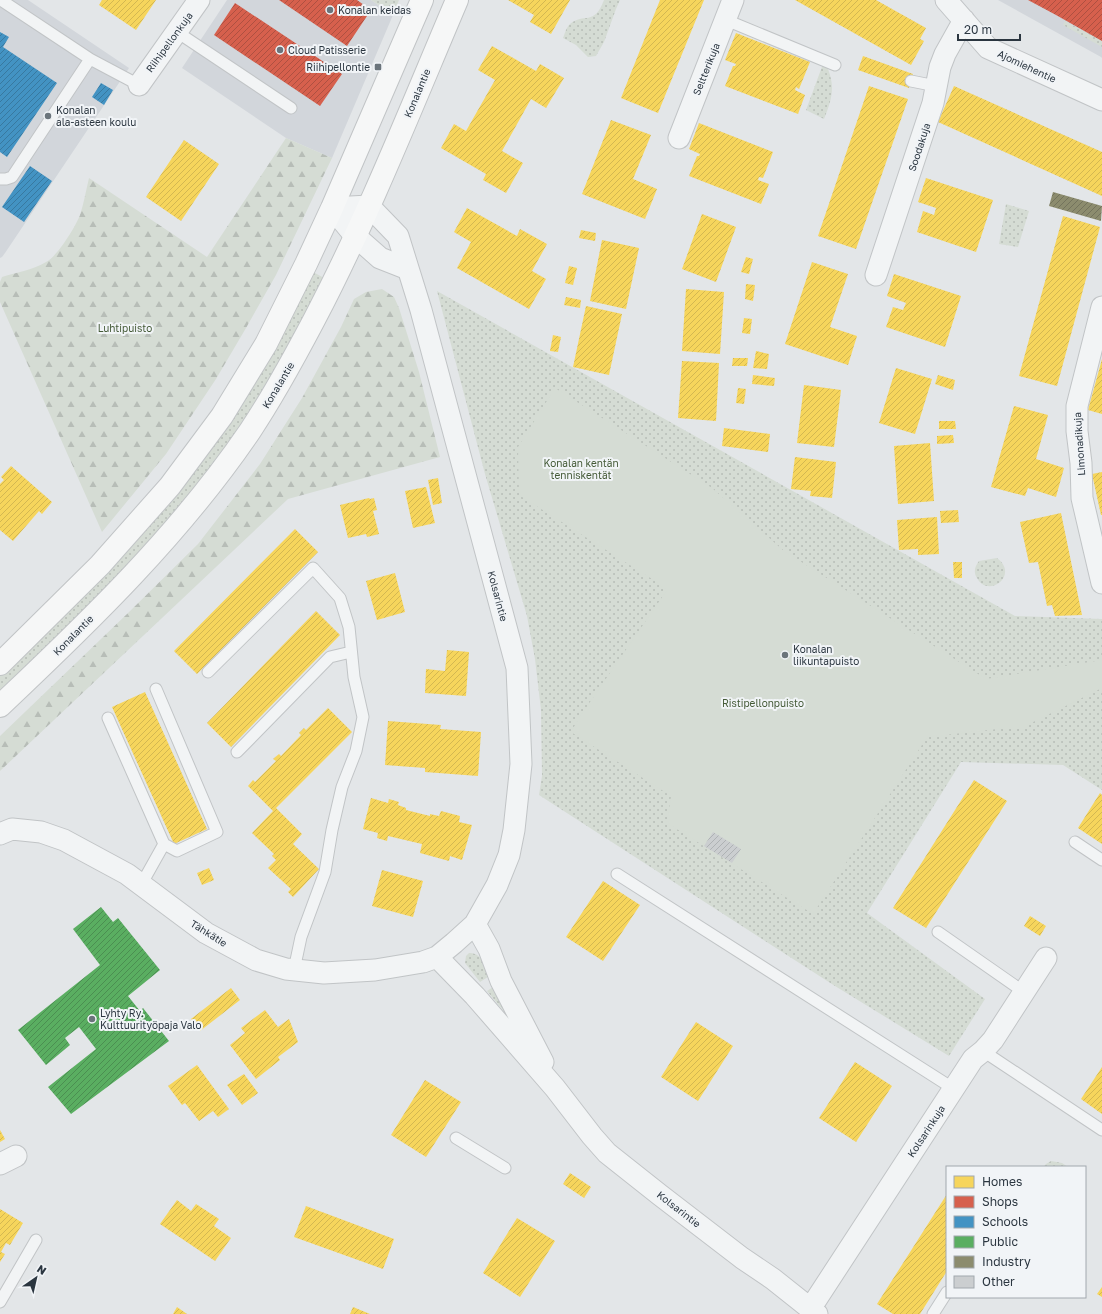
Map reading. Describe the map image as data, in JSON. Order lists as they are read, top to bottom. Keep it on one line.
{"streets":{"main road":["Konalantie"],"street":["Riihipellonkuja","Ajomiehentie","Seltterikuja","Soodakuja","Limonadikuja","Kolsarintie","Tähkätie","Kolsarinkuja"]},"crossings":[["Ajomiehentie","Soodakuja"],["Konalantie","Kolsarintie"],["Kolsarintie","Tähkätie"],["Kolsarintie","Kolsarinkuja"]],"parks":["Luhtipuisto","Konalan kentän tenniskentät","Ristipellonpuisto"],"places":{"other":["Konalan keidas","Cloud Patisserie","Konalan ala-asteen koulu","Konalan liikuntapuisto","Lyhty Ry. Kulttuurityöpaja Valo"],"transit":["Riihipellontie"]},"legend":["Homes","Shops","Schools","Public","Industry","Other"],"scale_bar":"20 m","north":"top right"}
